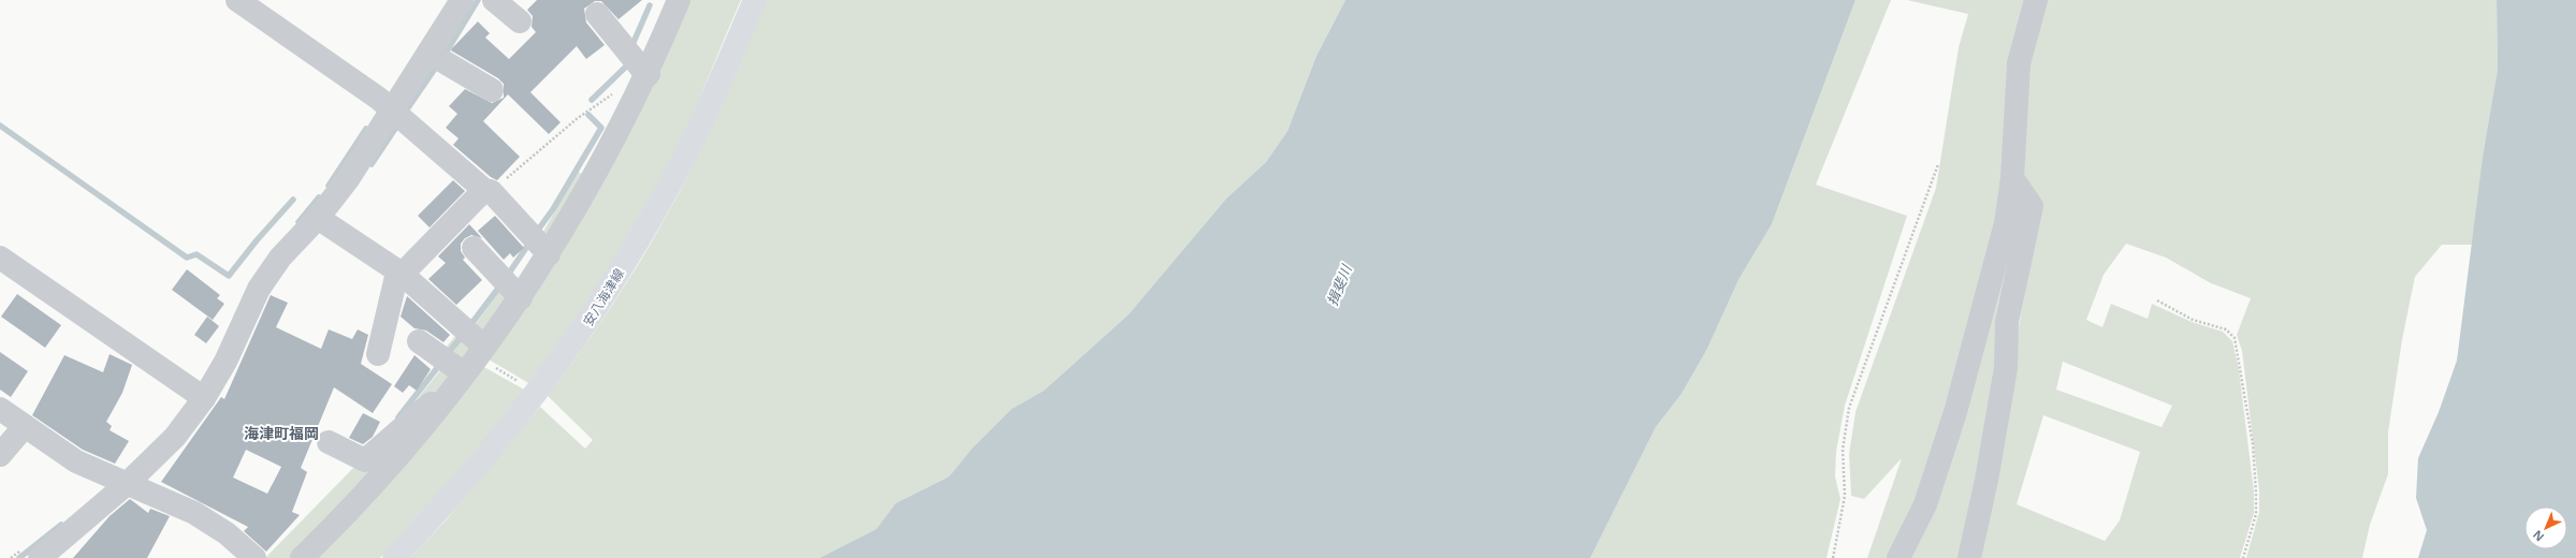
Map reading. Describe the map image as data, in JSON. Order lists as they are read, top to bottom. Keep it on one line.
{"streets":{"main road":["安八海津線"]},"districts":["海津町福岡"],"water":["揖斐川"],"north":"bottom left"}
